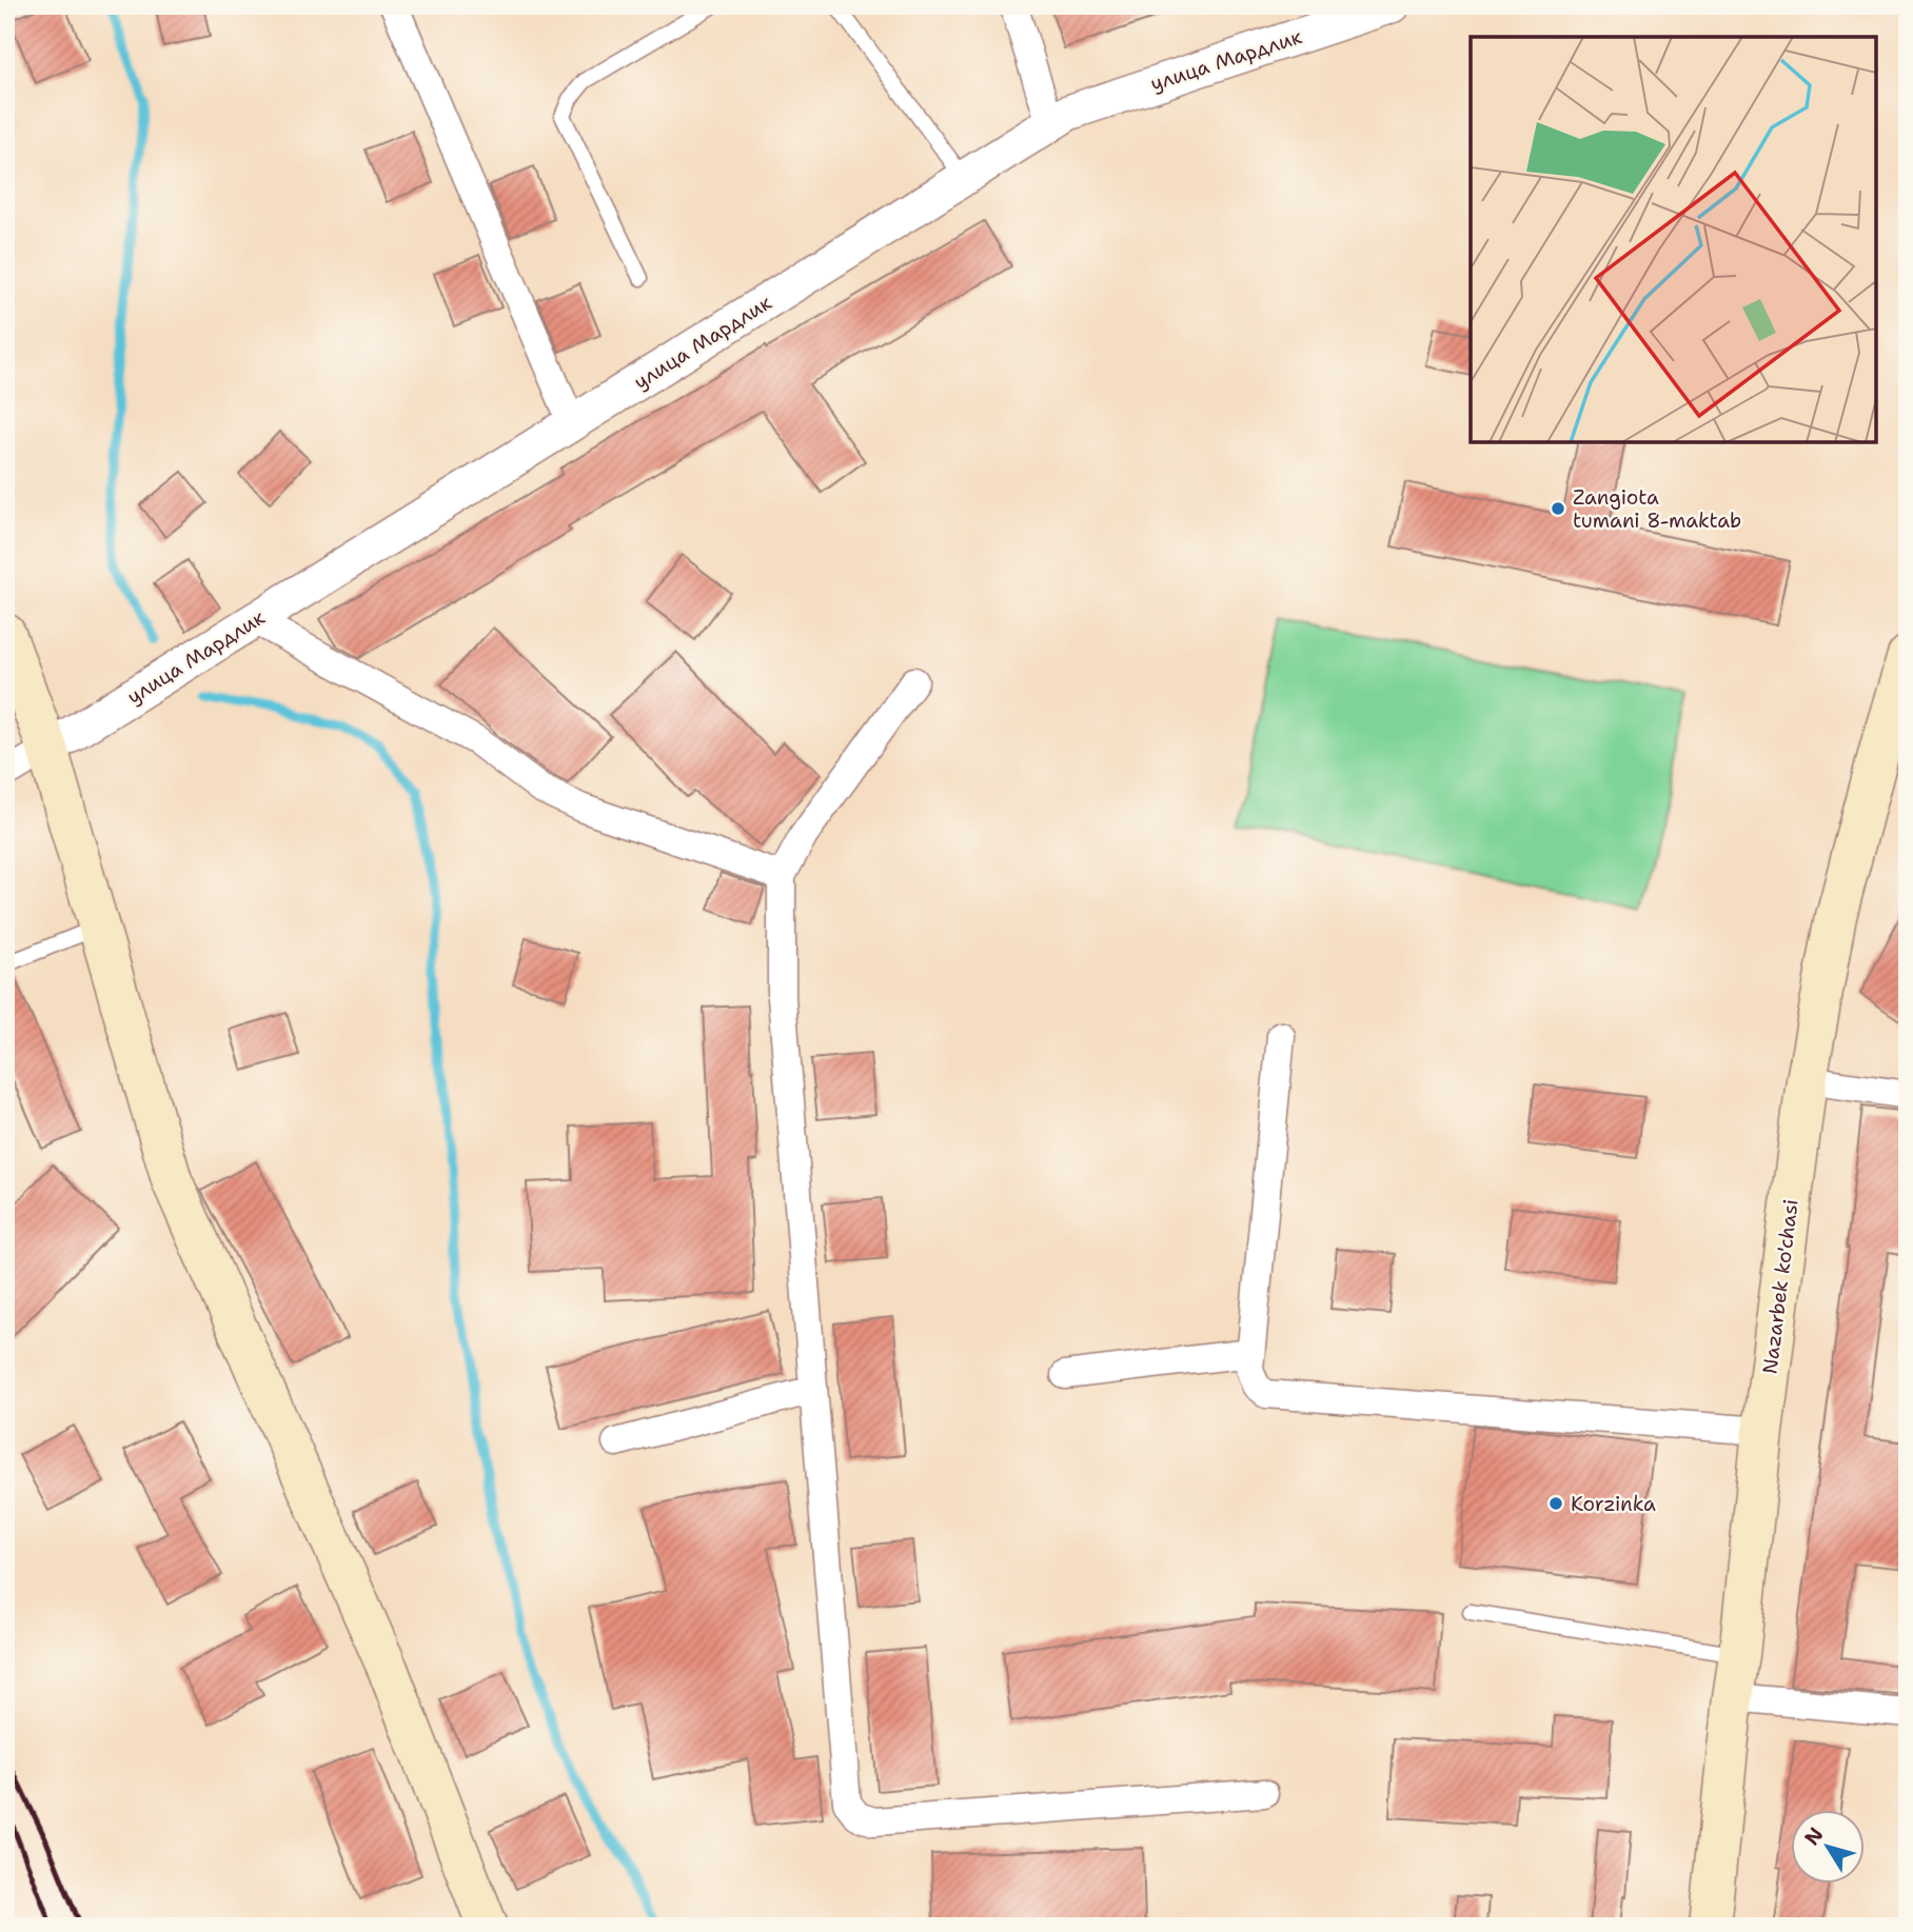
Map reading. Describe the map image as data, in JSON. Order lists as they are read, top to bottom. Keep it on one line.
{"streets":{"main road":["Nazarbek ko'chasi"],"street":["улица Мардлик"]},"places":["Zangiota tumani 8-maktab","Korzinka"],"north":"top left"}
